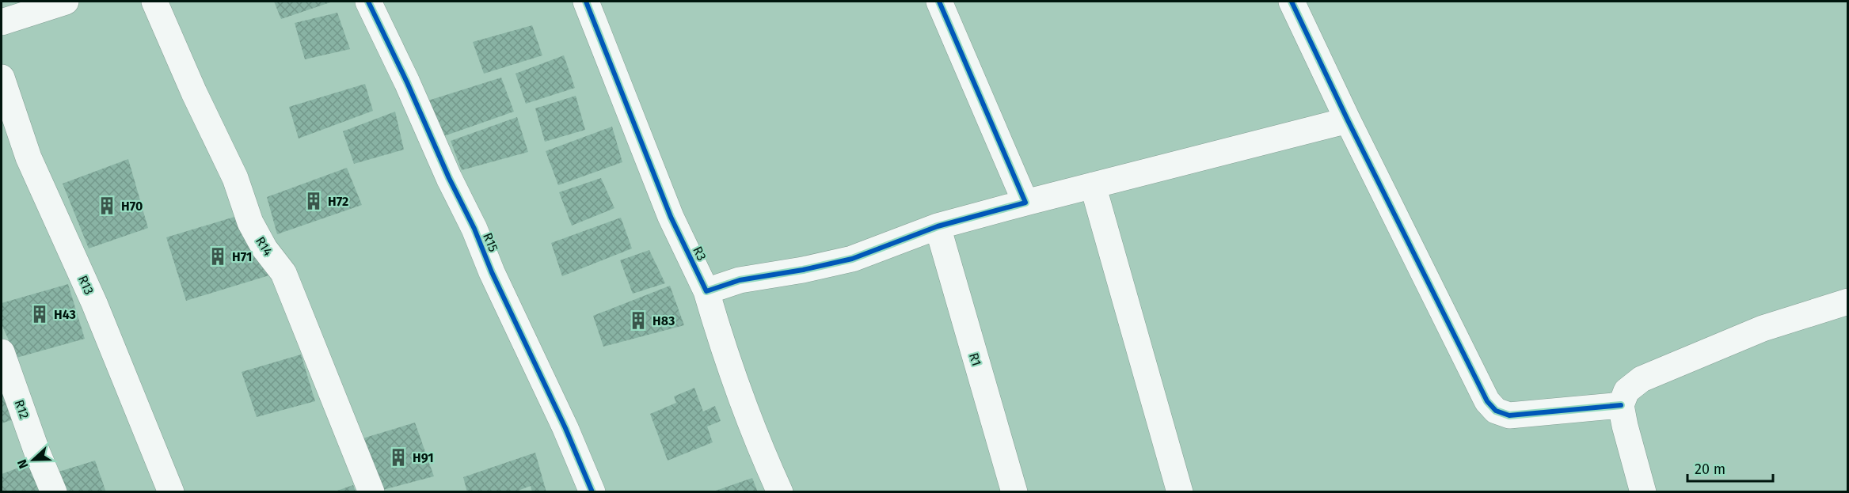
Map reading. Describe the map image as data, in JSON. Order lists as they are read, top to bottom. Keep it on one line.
{"streets":{"street":["R15","R14","R3","R13","R1","R12"]},"places":{"building":["H72","H70","H71","H43","H83","H91"]},"scale_bar":"20 m","north":"left"}
